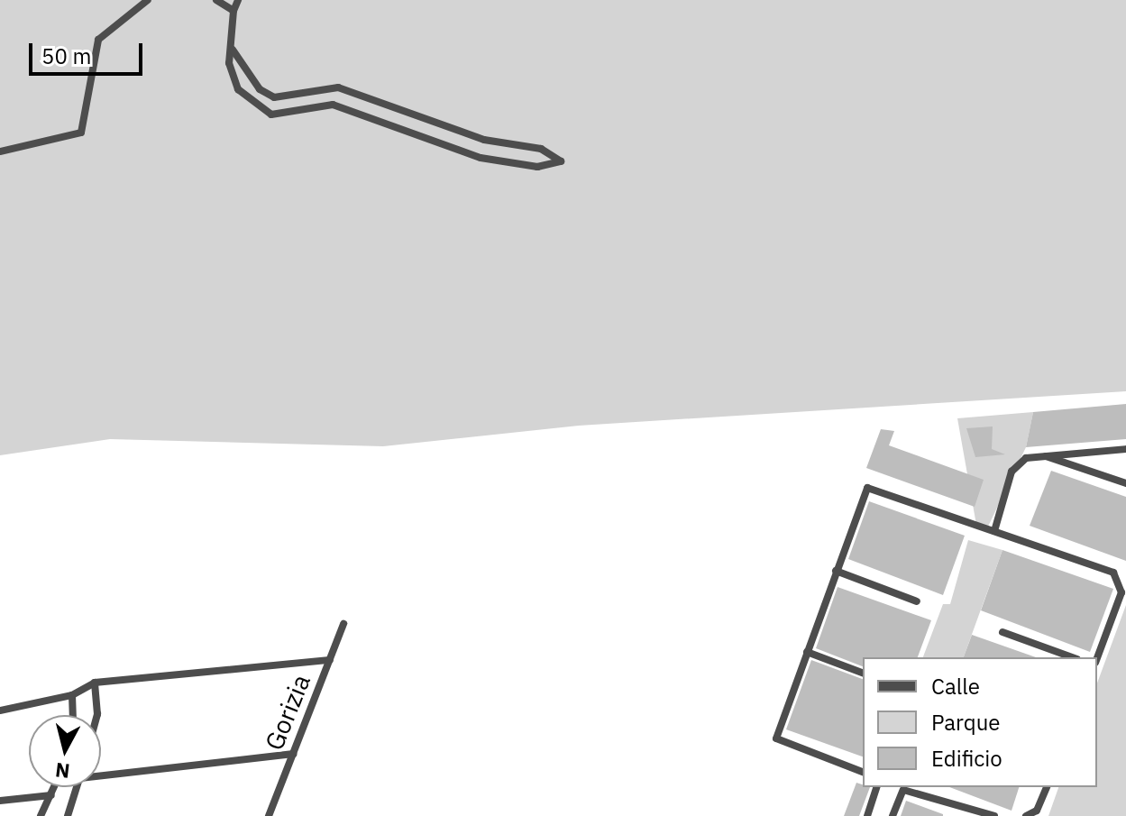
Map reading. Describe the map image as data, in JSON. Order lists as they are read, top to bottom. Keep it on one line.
{"streets":{"street":["Gorizia"]},"legend":["Calle","Parque","Edificio"],"scale_bar":"50 m","north":"bottom"}
